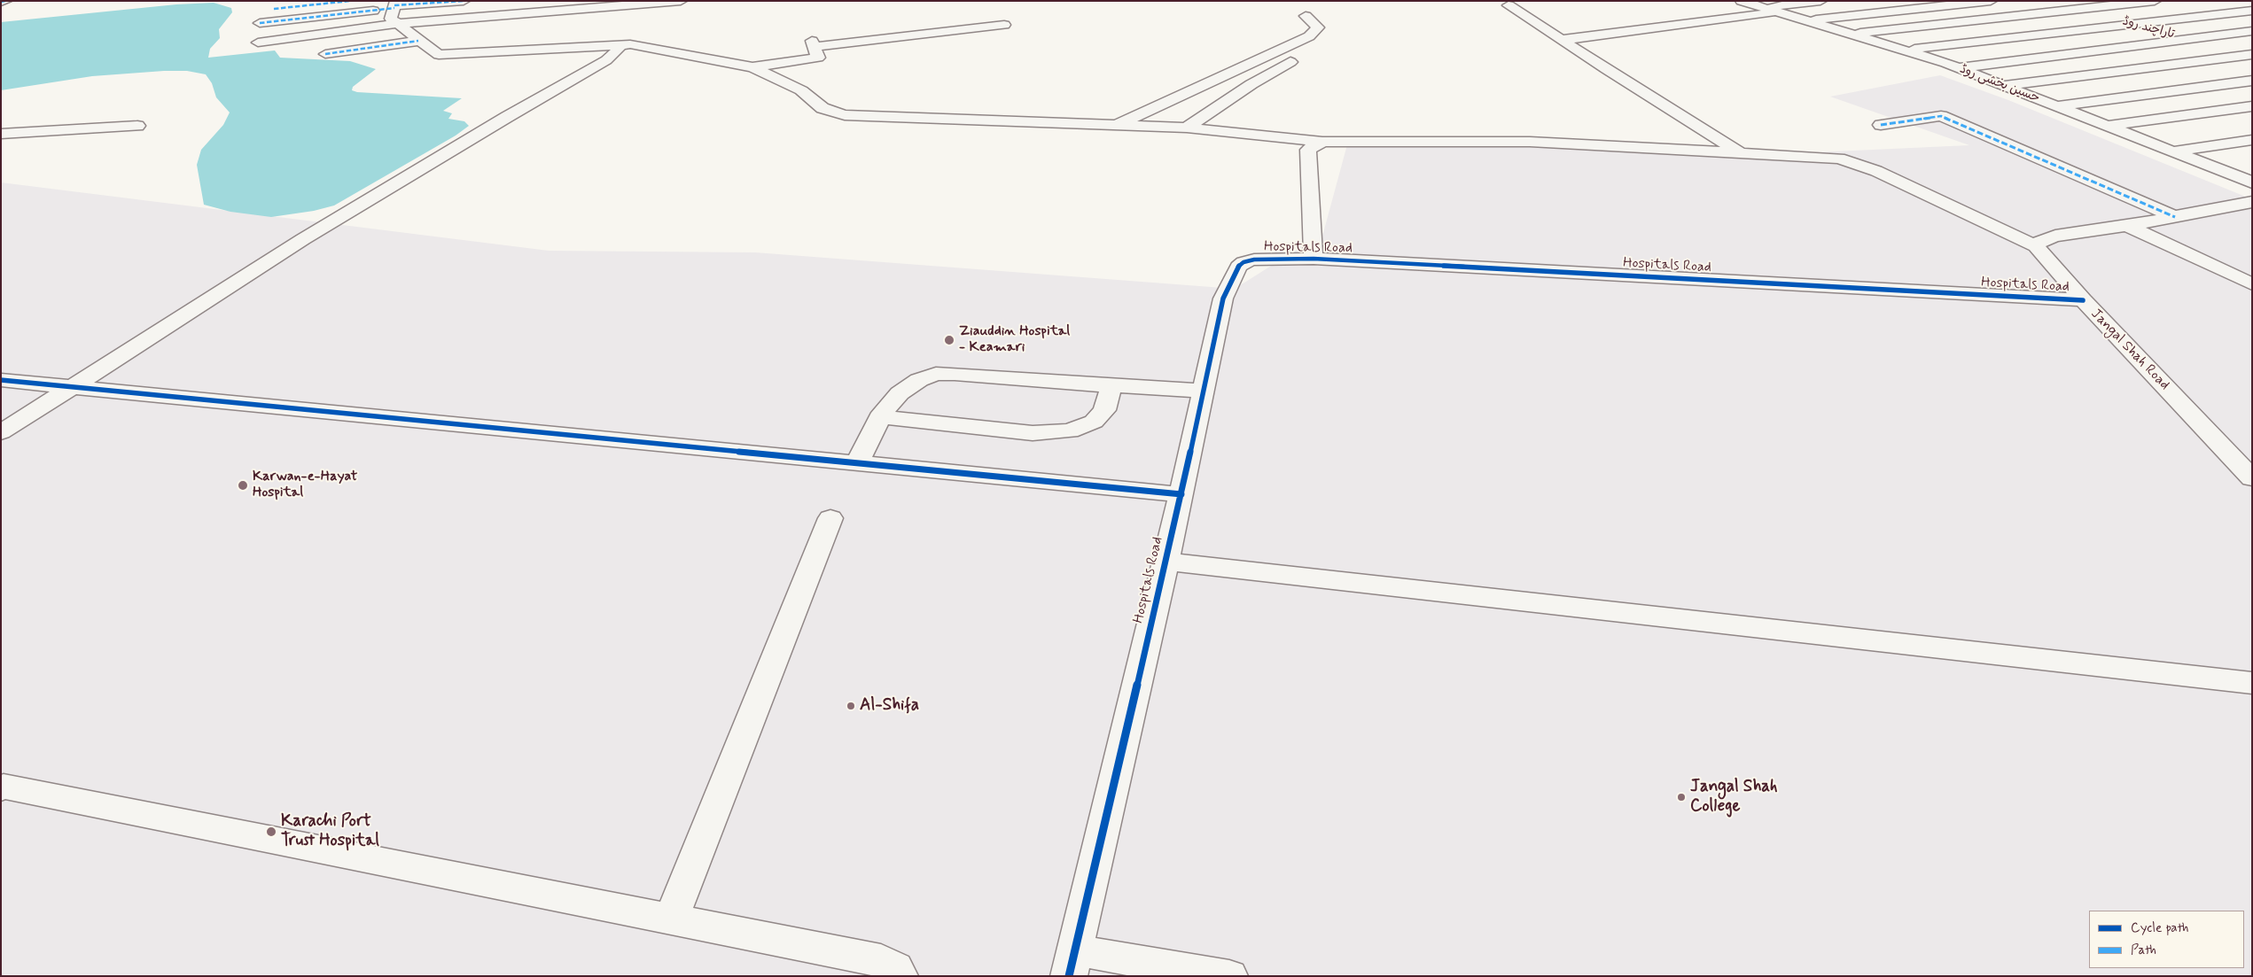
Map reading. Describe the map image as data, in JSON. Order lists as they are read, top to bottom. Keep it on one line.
{"streets":{"street":["تاراچند روڈ","حسین بخشی روڈ","Hospitals Road","Jangal Shah Road"]},"crossings":[["Hospitals Road","Jangal Shah Road"]],"places":["Ziauddin Hospital - Keamari","Karwan-e-Hayat Hospital","Al-Shifa","Jangal Shah College","Karachi Port Trust Hospital"],"legend":["Cycle path","Path"]}
